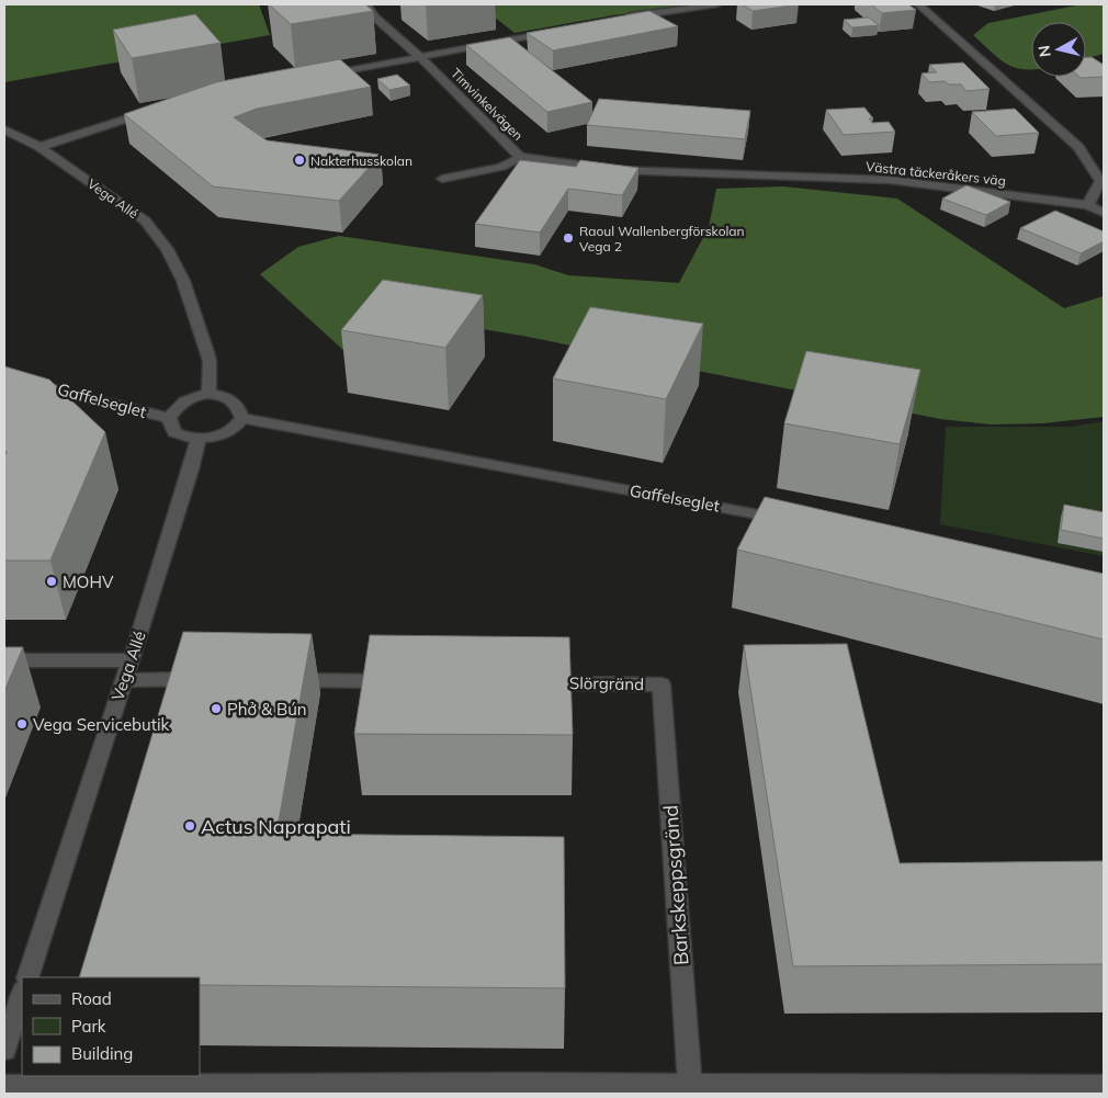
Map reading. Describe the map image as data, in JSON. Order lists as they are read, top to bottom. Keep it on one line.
{"streets":{"street":["Timvinkelvägen","Västra täckeråkers väg","Vega Allé","Gaffelseglet","Slörgränd","Barkskeppsgränd"]},"crossings":[["Timvinkelvägen","Västra täckeråkers väg"],["Vega Allé","Gaffelseglet"],["Slörgränd","Barkskeppsgränd"]],"places":["Nakterhusskolan","Raoul Wallenbergförskolan Vega 2","MOHV","Phở & Bún","Vega Servicebutik","Actus Naprapati"],"legend":["Road","Park","Building"],"north":"left"}
